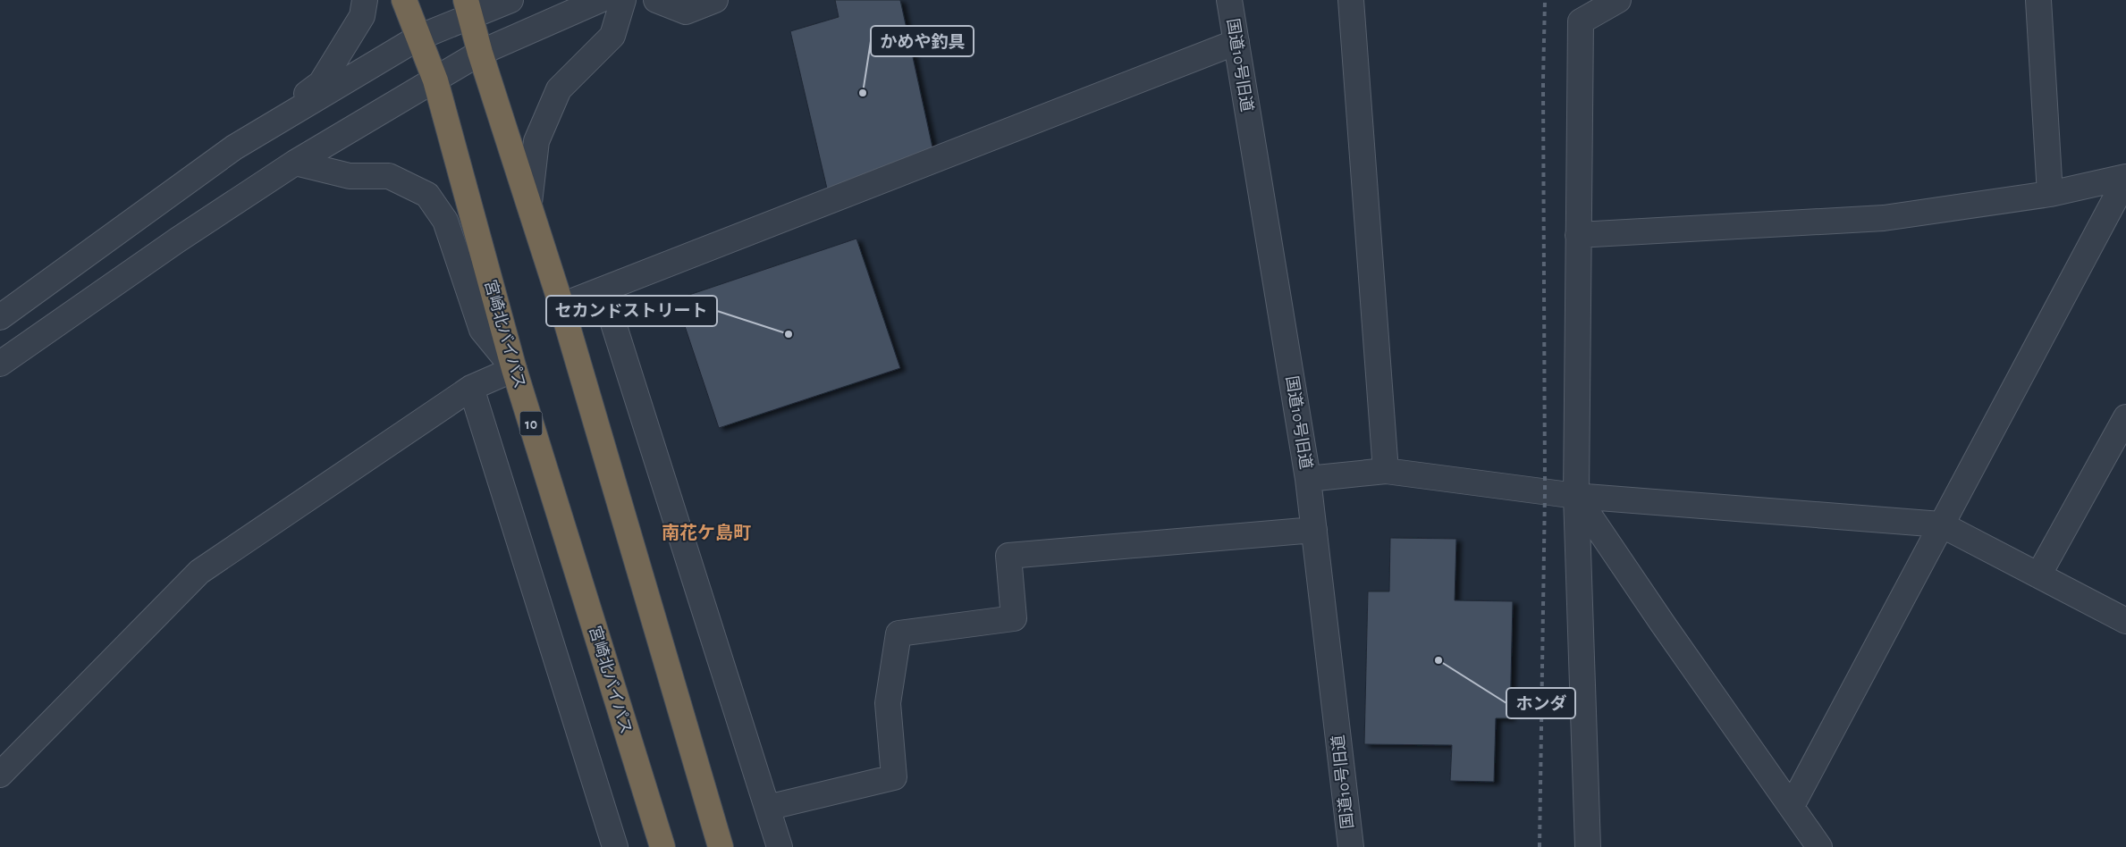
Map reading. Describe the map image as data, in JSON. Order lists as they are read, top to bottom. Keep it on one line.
{"streets":{"highway":["宮崎北バイパス","10"],"street":["国道10号旧道"]},"districts":["南花ケ島町"],"places":["かめや釣具","セカンドストリート","ホンダ"]}
